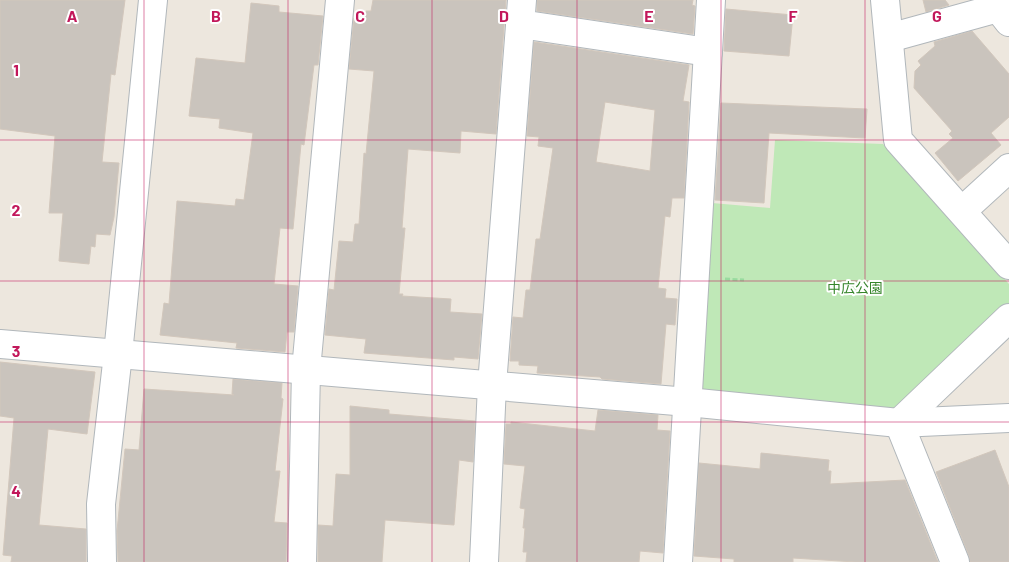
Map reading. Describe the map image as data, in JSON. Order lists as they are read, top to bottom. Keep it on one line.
{"parks":["中広公園"],"grid":{"columns":["A","B","C","D","E","F","G"],"rows":["1","2","3","4"]}}
